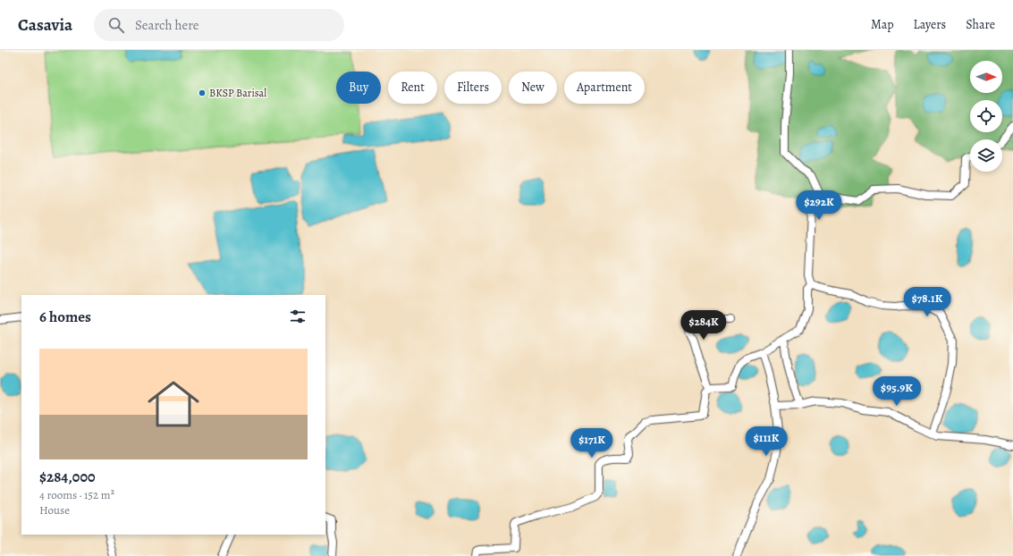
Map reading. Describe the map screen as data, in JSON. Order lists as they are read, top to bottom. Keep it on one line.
{"places":["BKSP Barisal"],"north":"right","page":{"header":"Casavia","search":"Search here","nav":["Map","Layers","Share"],"chip":["Buy","Rent","Filters","New","Apartment"],"price":["$292K","$78.1K","$284K","$95.9K","$111K","$171K"],"heading":"6 homes","list":[{"name":"$284,000","note":"4 rooms · 152 m² · House"}]}}
